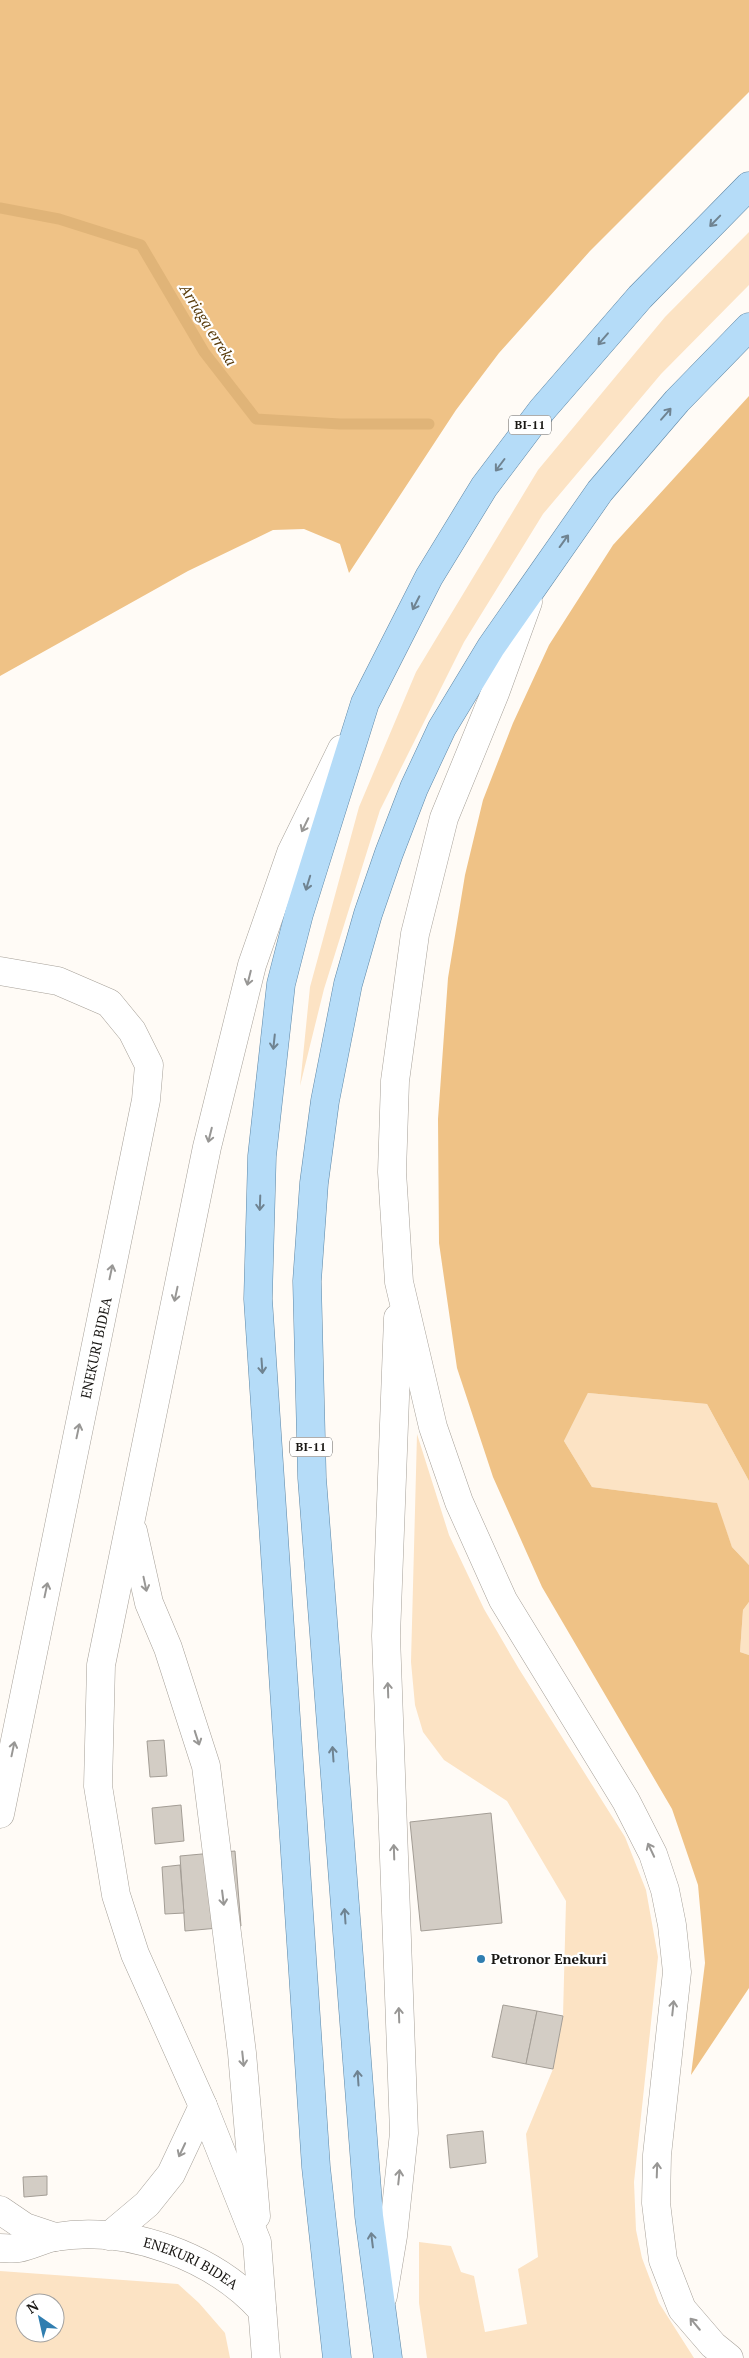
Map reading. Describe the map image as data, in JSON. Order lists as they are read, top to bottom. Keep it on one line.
{"streets":{"main road":["BI-11"],"street":["ENEKURI BIDEA"]},"water":["Arriaga erreka"],"places":["Petronor Enekuri"],"north":"top left"}
